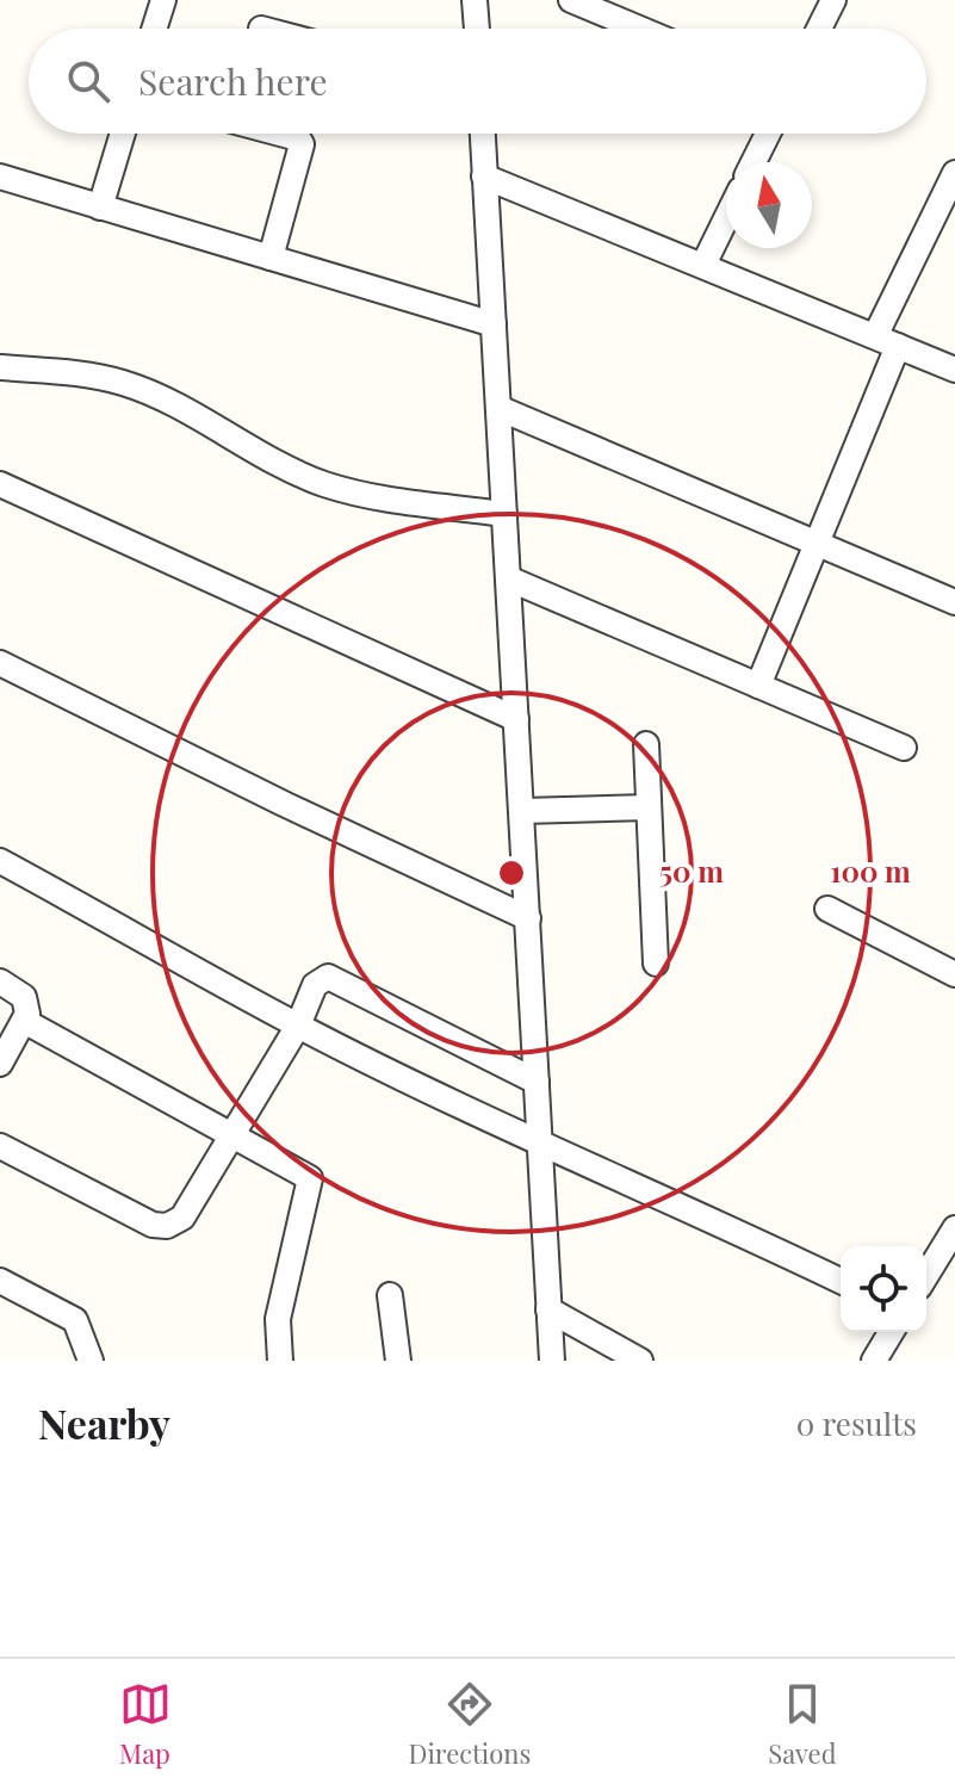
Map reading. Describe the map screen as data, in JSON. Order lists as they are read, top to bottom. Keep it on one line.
{"north":"top","page":{"search":"Search here","heading":["Nearby","0 results"],"nav":["Map","Directions","Saved"]},"rings":["50 m","100 m"]}
